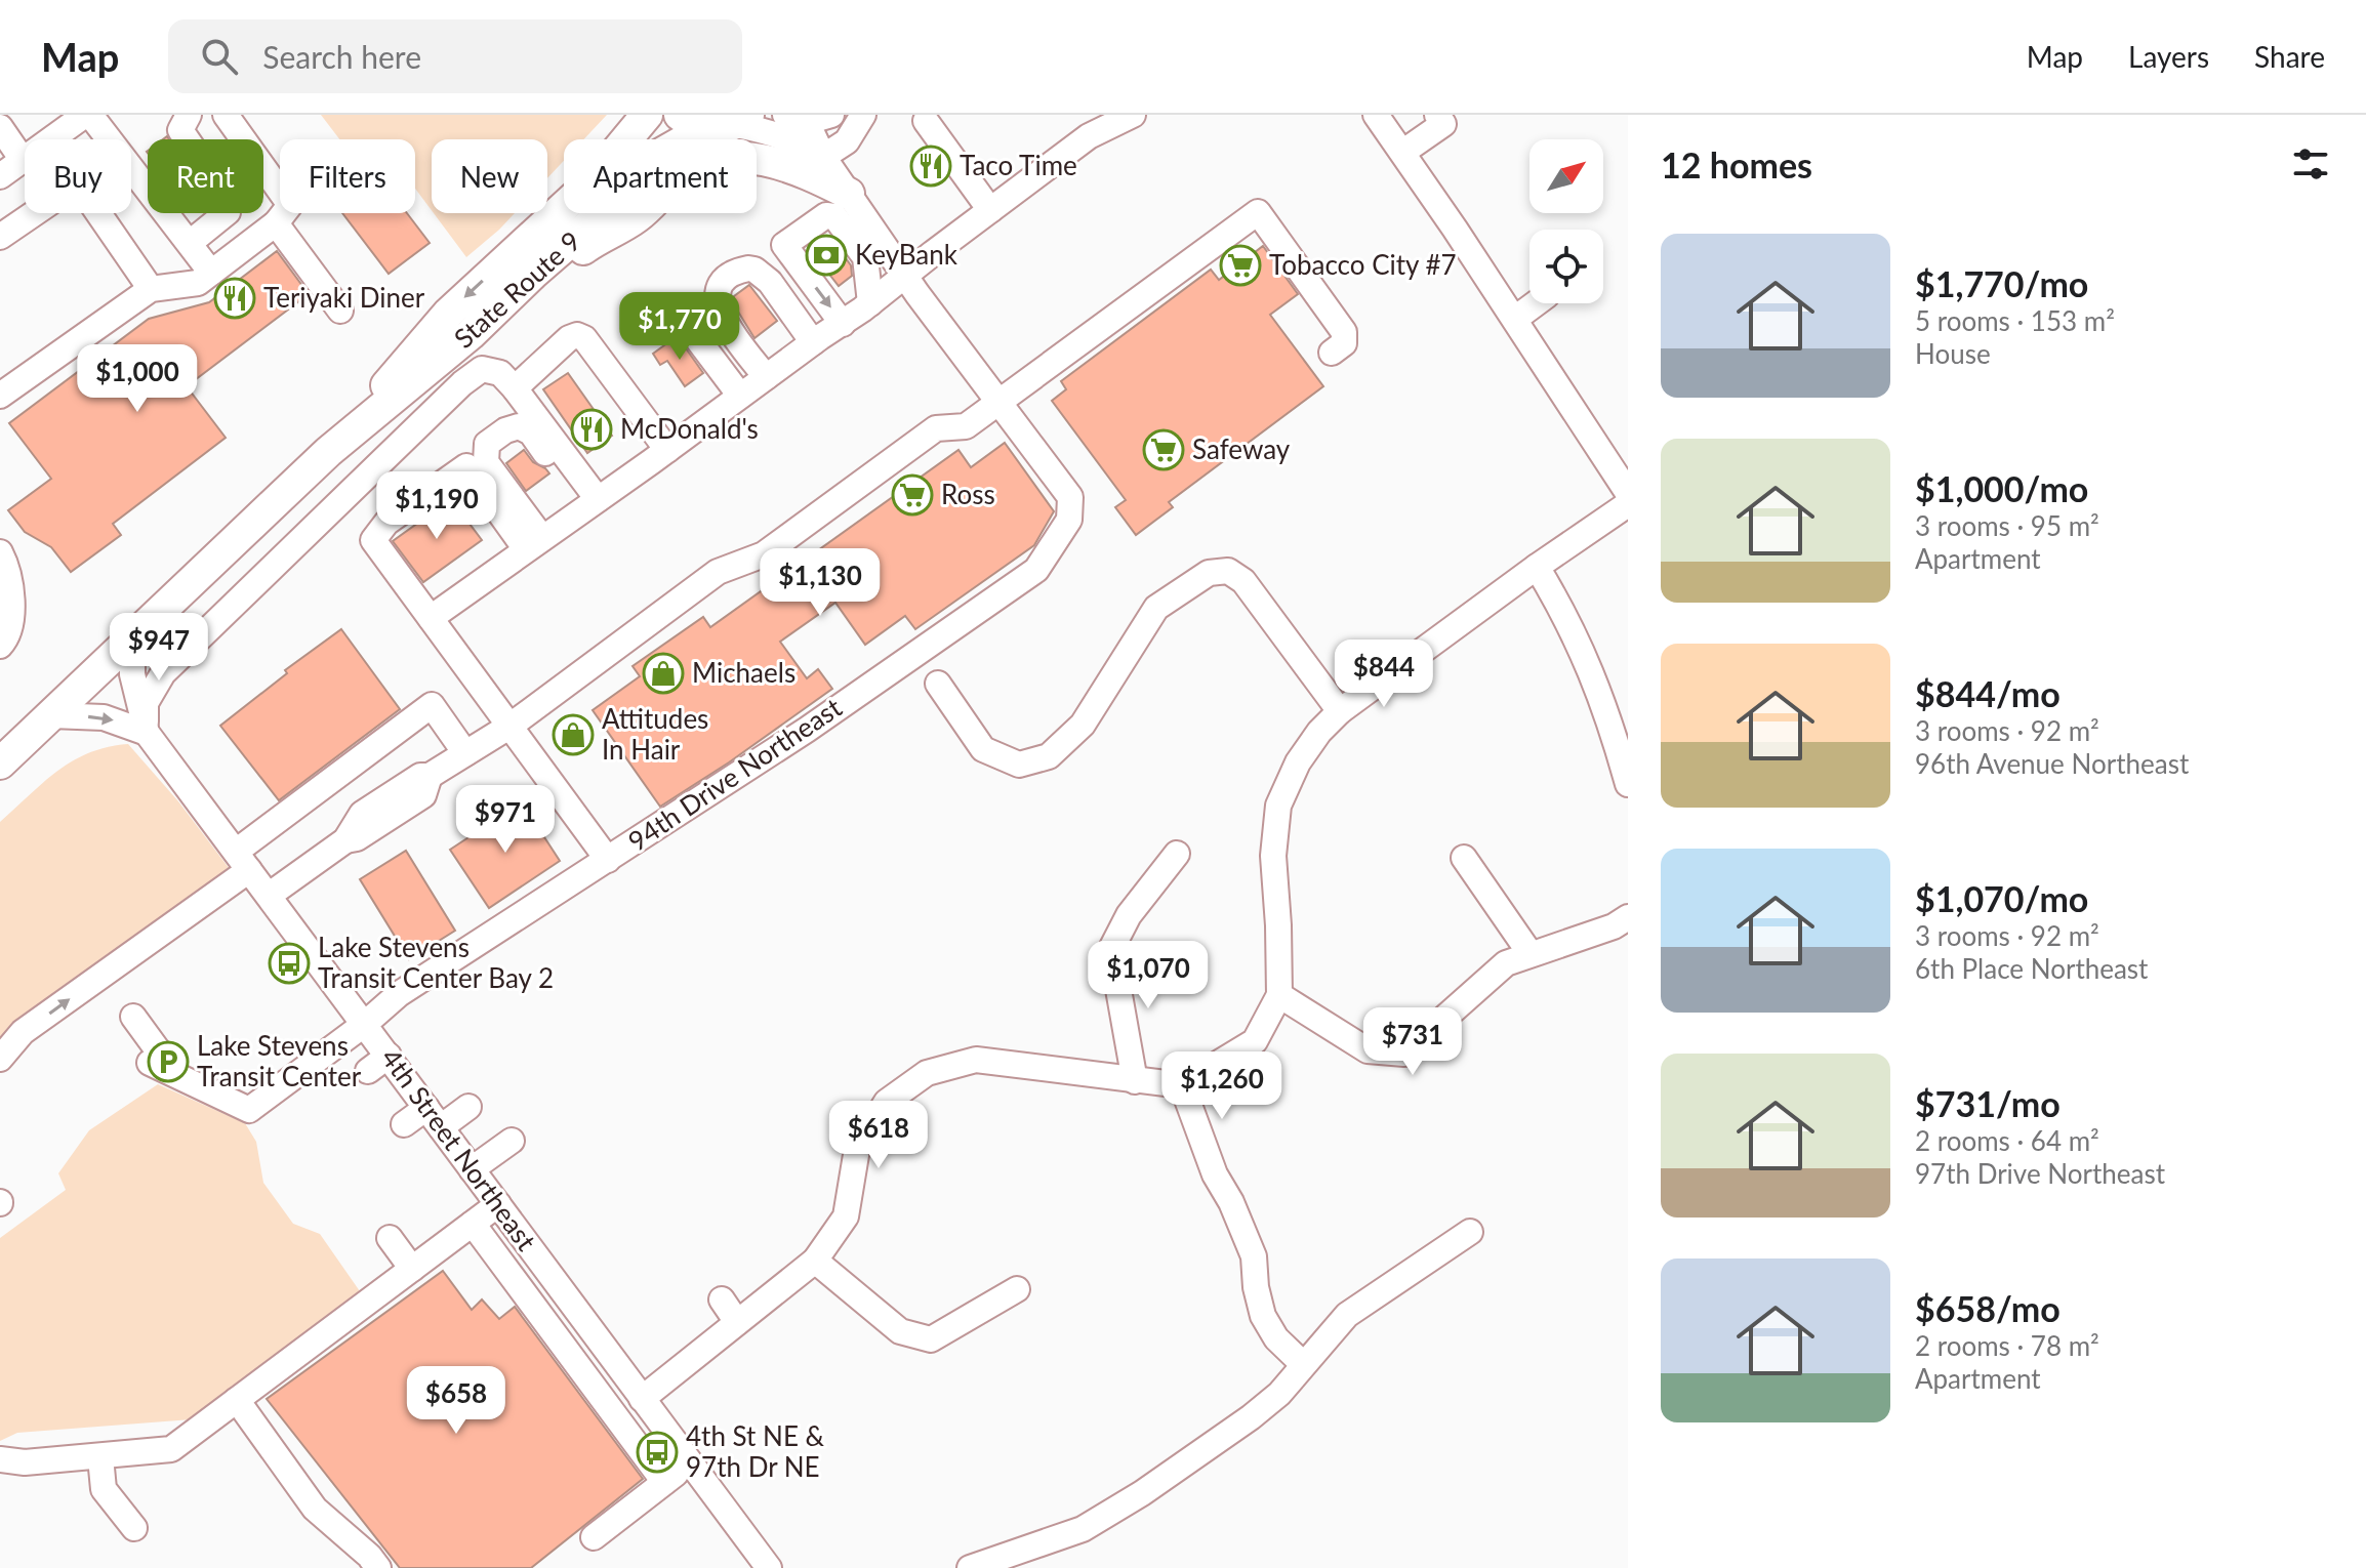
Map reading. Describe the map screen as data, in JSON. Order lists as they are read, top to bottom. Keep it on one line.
{"streets":{"main road":["State Route 9"],"street":["94th Drive Northeast","4th Street Northeast"]},"crossings":[["94th Drive Northeast","4th Street Northeast"]],"places":{"restaurant":["Taco Time","Teriyaki Diner","McDonald's"],"bank":["KeyBank"],"supermarket":["Tobacco City #7","Safeway","Ross"],"shop":["Michaels","Attitudes In Hair"],"bus stop":["Lake Stevens Transit Center Bay 2","4th St NE & 97th Dr NE"],"parking":["Lake Stevens Transit Center"]},"north":"top right","page":{"header":"Map","search":"Search here","nav":["Map","Layers","Share"],"heading":"12 homes","chip":["Buy","Rent","Filters","New","Apartment"],"list":[{"name":"$1,770/mo","note":"5 rooms · 153 m² · House"},{"name":"$1,000/mo","note":"3 rooms · 95 m² · Apartment"},{"name":"$844/mo","note":"3 rooms · 92 m² · 96th Avenue Northeast"},{"name":"$1,070/mo","note":"3 rooms · 92 m² · 6th Place Northeast"},{"name":"$731/mo","note":"2 rooms · 64 m² · 97th Drive Northeast"},{"name":"$658/mo","note":"2 rooms · 78 m² · Apartment"}],"price":["$1,770","$1,000","$1,190","$1,130","$947","$844","$971","$1,070","$731","$1,260","$618","$658"]}}
